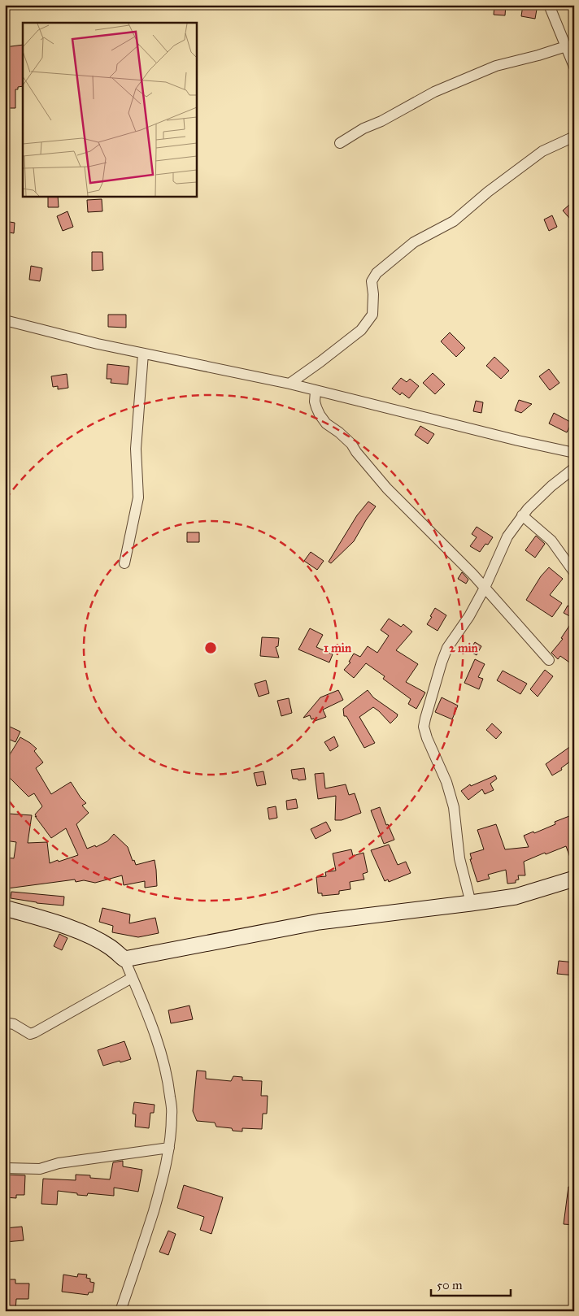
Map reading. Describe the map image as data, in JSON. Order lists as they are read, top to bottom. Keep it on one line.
{"scale_bar":"50 m","rings":["1 min","2 min"]}
